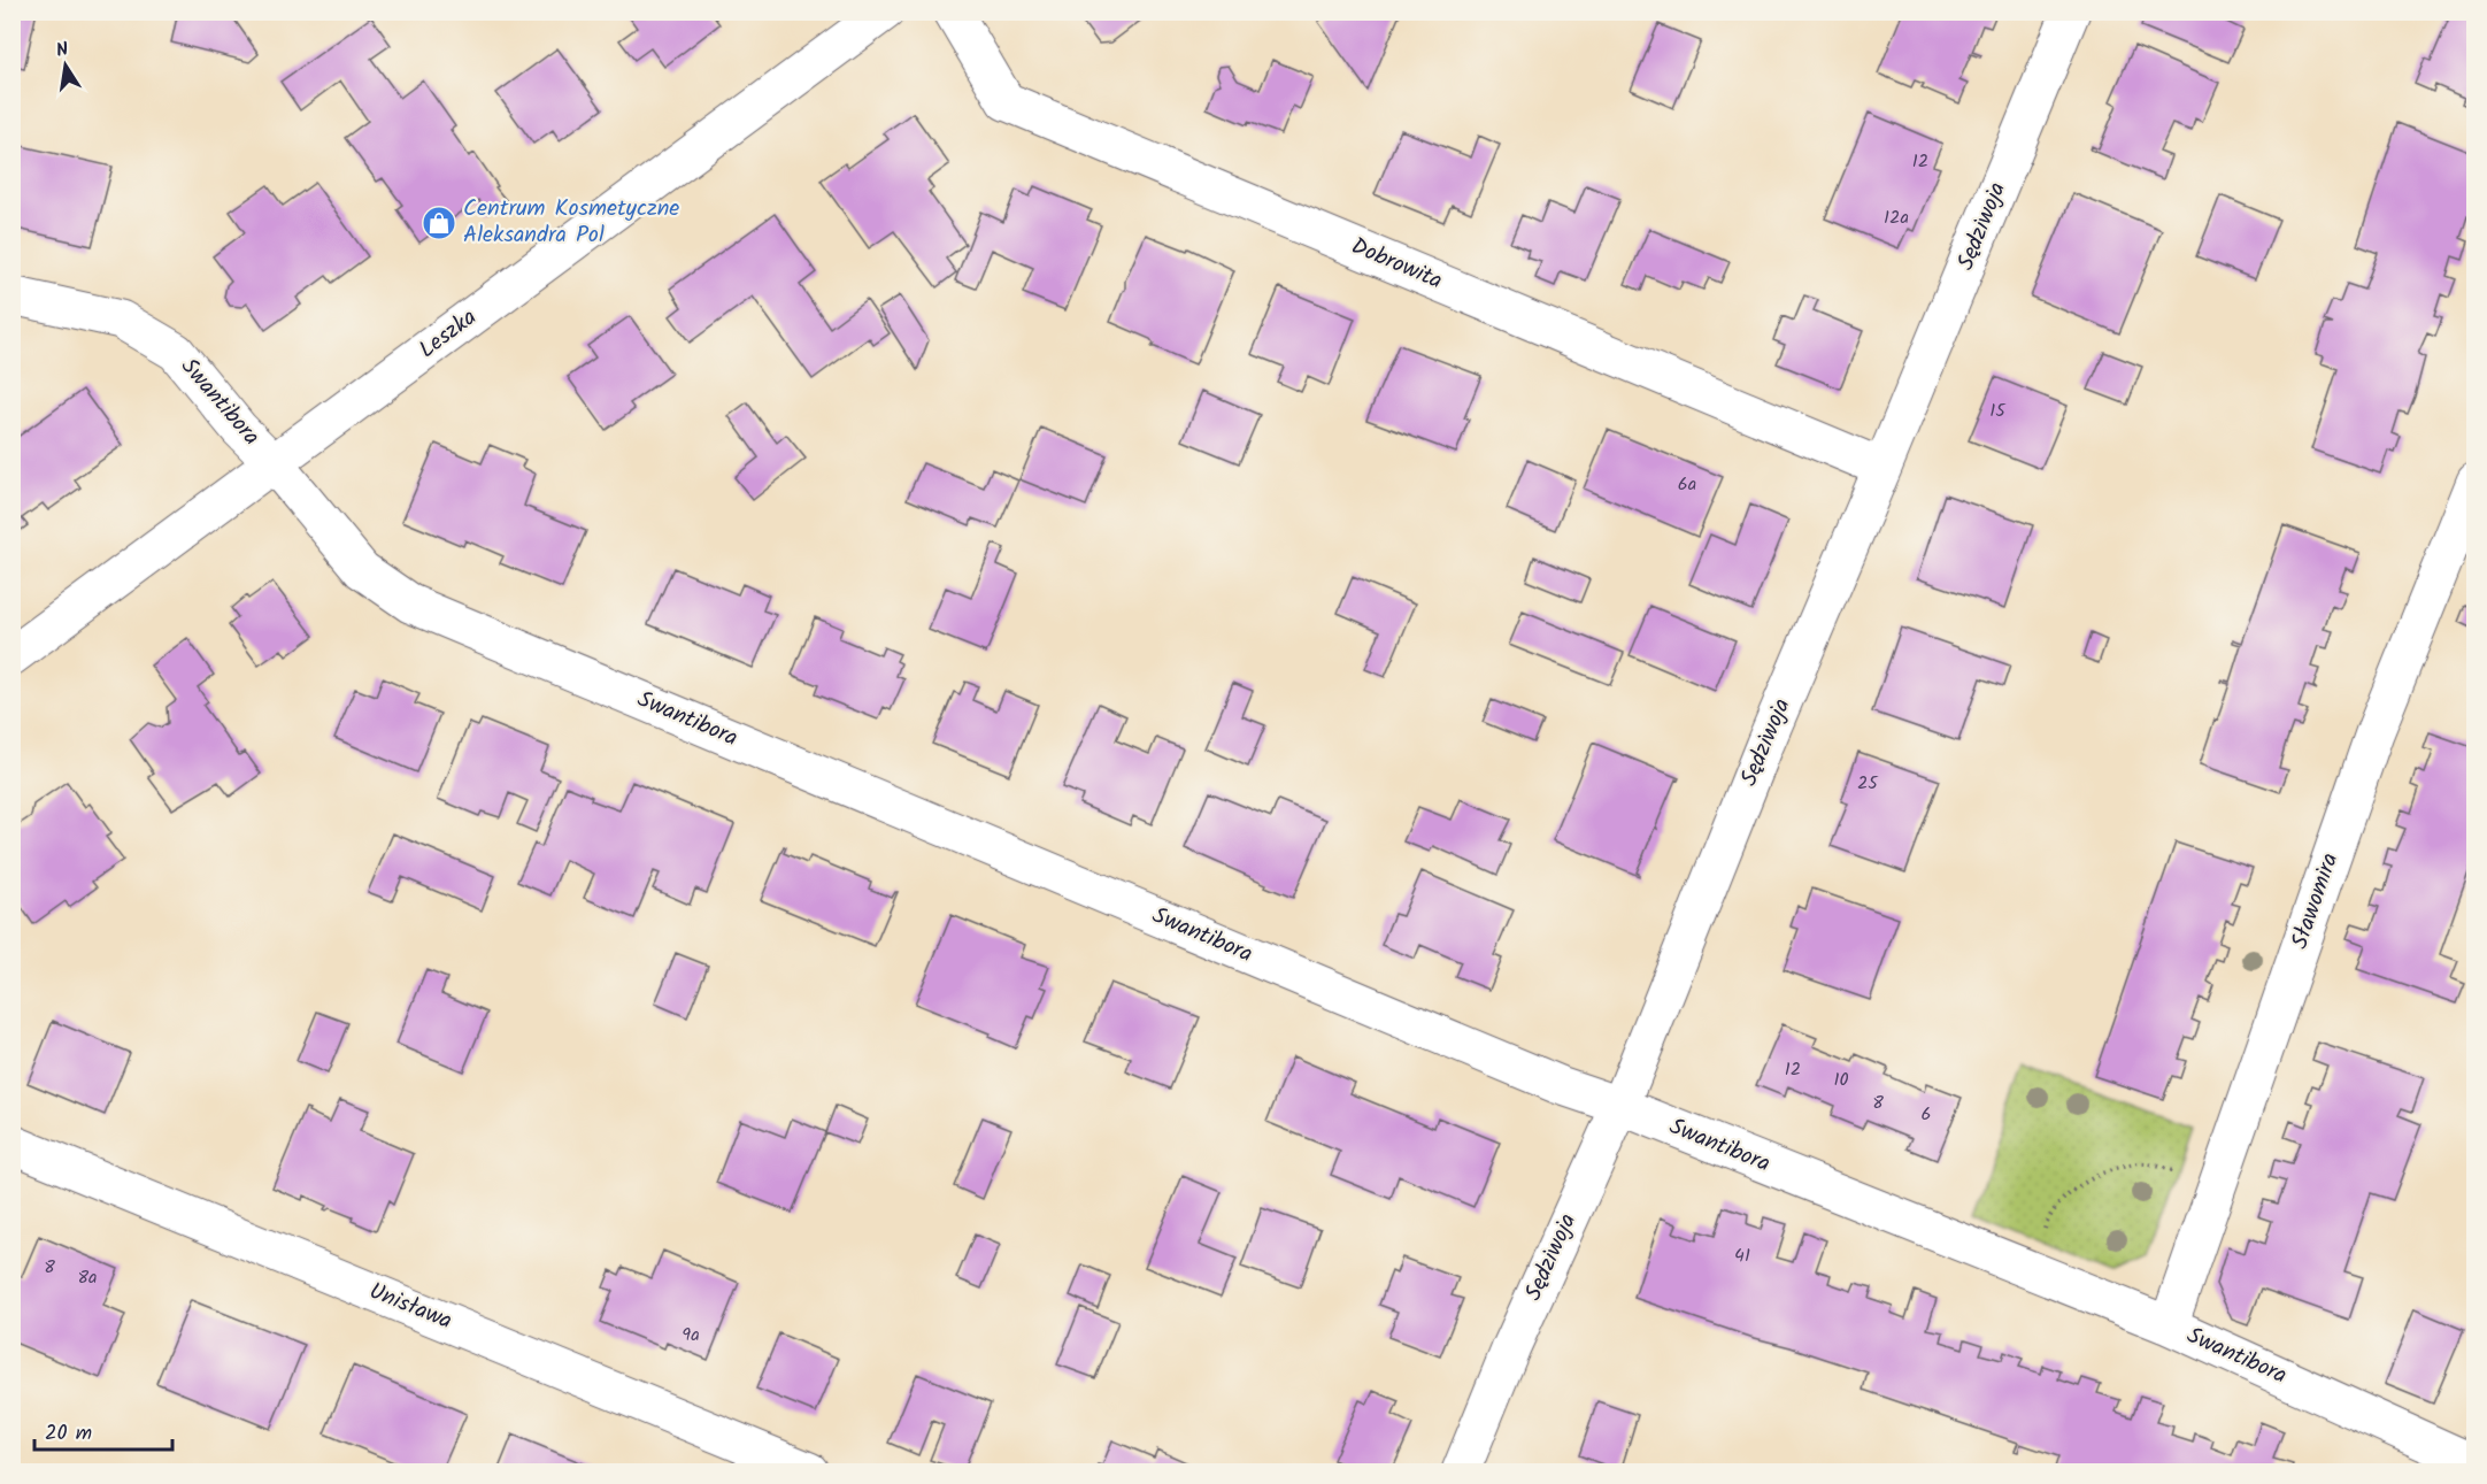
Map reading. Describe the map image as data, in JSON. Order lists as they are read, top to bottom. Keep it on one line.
{"streets":{"street":["Sędziwoja","Dobrowita","Leszka","Swantibora","Sławomira","Unisława"]},"crossings":[["Sędziwoja","Dobrowita"],["Sędziwoja","Swantibora"],["Leszka","Swantibora"],["Swantibora","Sławomira"]],"places":{"shop":["Centrum Kosmetyczne Aleksandra Pol"]},"house_numbers":["12","12a","15","6a","25","12","10","8","6","41","8","8a","9a"],"scale_bar":"20 m","north":"top"}
